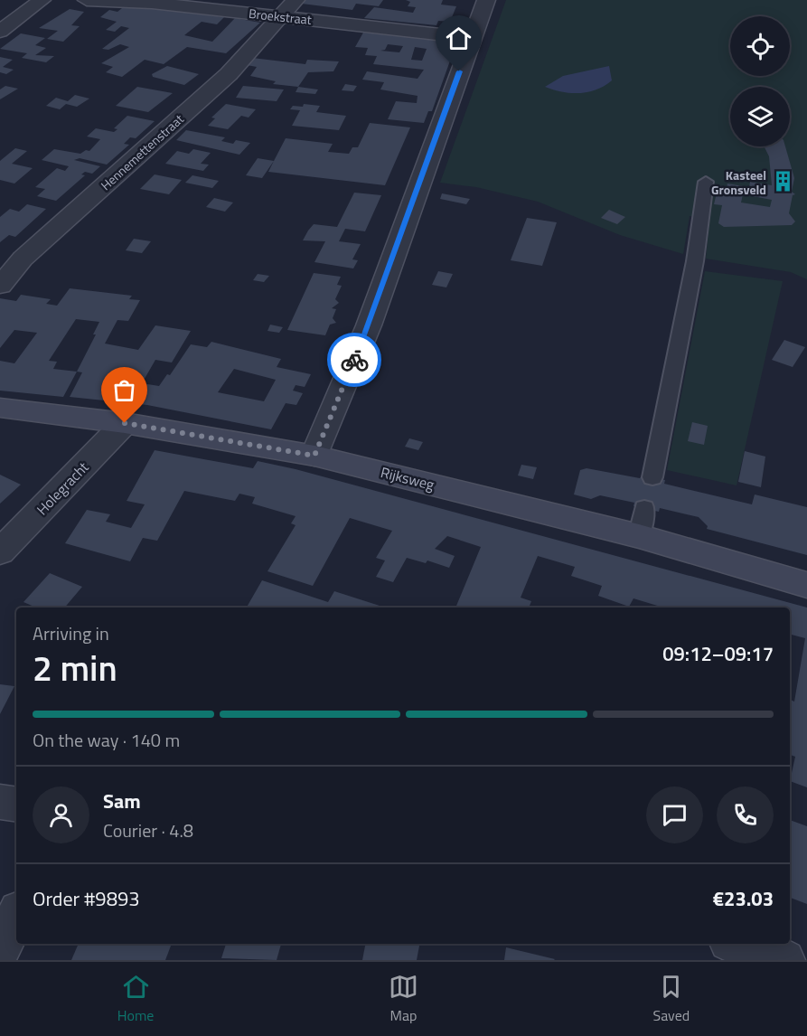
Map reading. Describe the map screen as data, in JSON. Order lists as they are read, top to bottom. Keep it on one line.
{"streets":{"street":["Broekstraat","Hennemettenstraat","Rijksweg","Holegracht"]},"crossings":[["Broekstraat","Hennemettenstraat"],["Rijksweg","Holegracht"]],"places":{"building":["Kasteel Gronsveld"]},"page":{"heading":["2 min","Arriving in","09:12–09:17"],"panel":["Sam","Courier · 4.8","Order #9893","€23.03"],"bar":"On the way · 140 m","tabs":["Home","Map","Saved"]}}
